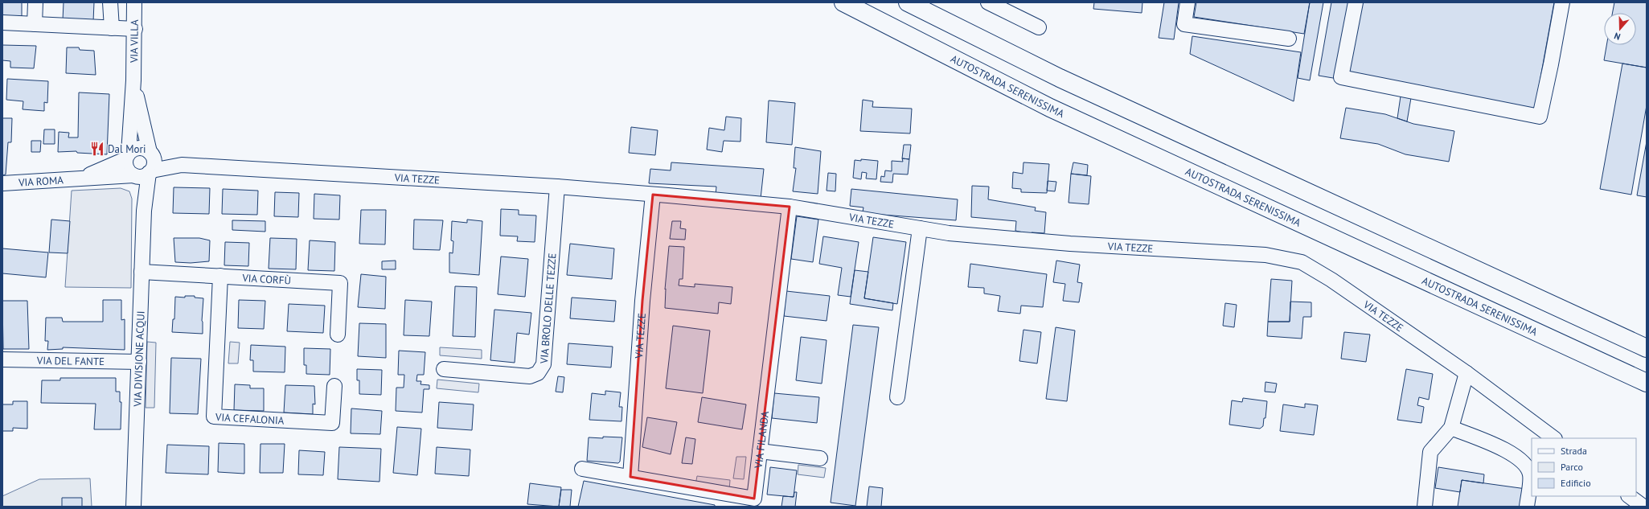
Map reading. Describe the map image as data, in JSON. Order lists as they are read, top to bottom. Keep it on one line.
{"streets":{"highway":["AUTOSTRADA SERENISSIMA"],"street":["VIA VILLA","VIA TEZZE","VIA ROMA","VIA CORFÙ","VIA BROLO DELLE TEZZE","VIA DIVISIONE ACQUI","VIA DEL FANTE","VIA CEFALONIA","VIA FILANDA"]},"crossings":[["VIA VILLA","VIA TEZZE"],["VIA VILLA","VIA ROMA"],["VIA VILLA","VIA DIVISIONE ACQUI"],["VIA TEZZE","VIA ROMA"],["VIA TEZZE","VIA BROLO DELLE TEZZE"],["VIA TEZZE","VIA DIVISIONE ACQUI"],["VIA TEZZE","VIA FILANDA"],["VIA ROMA","VIA DIVISIONE ACQUI"],["VIA CORFÙ","VIA DIVISIONE ACQUI"],["VIA CORFÙ","VIA CEFALONIA"],["VIA DIVISIONE ACQUI","VIA DEL FANTE"]],"places":{"restaurant":["Dal Mori"]},"legend":["Strada","Parco","Edificio"],"north":"bottom"}
